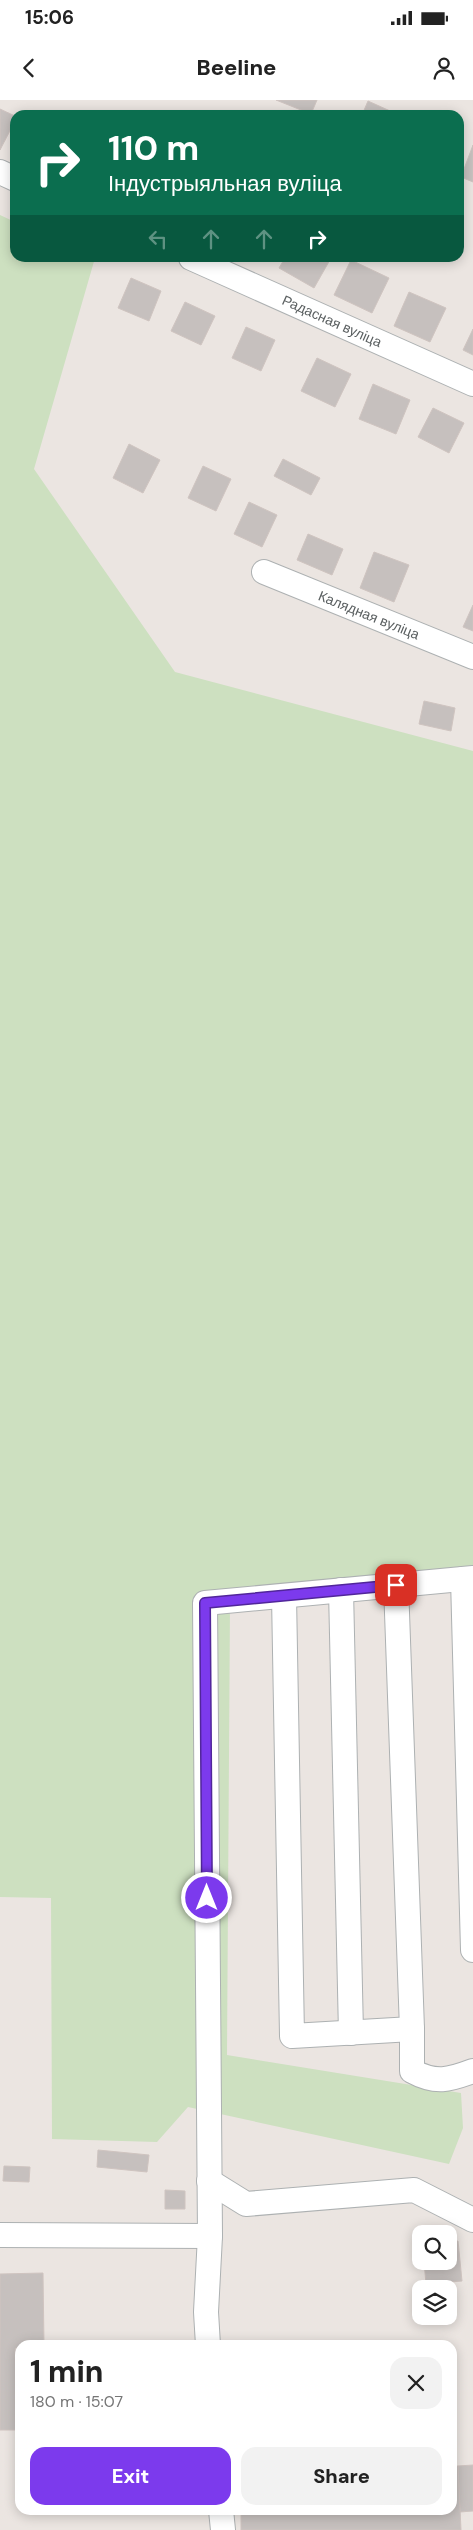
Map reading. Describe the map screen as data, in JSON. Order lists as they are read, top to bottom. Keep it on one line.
{"streets":{"street":["Радасная вуліца","Калядная вуліца"]},"page":{"status":"15:06","header":"Beeline","turn":["110 m","Індустрыяльная вуліца"],"heading":["1 min","180 m · 15:07"],"buttons":["Exit","Share"]}}
